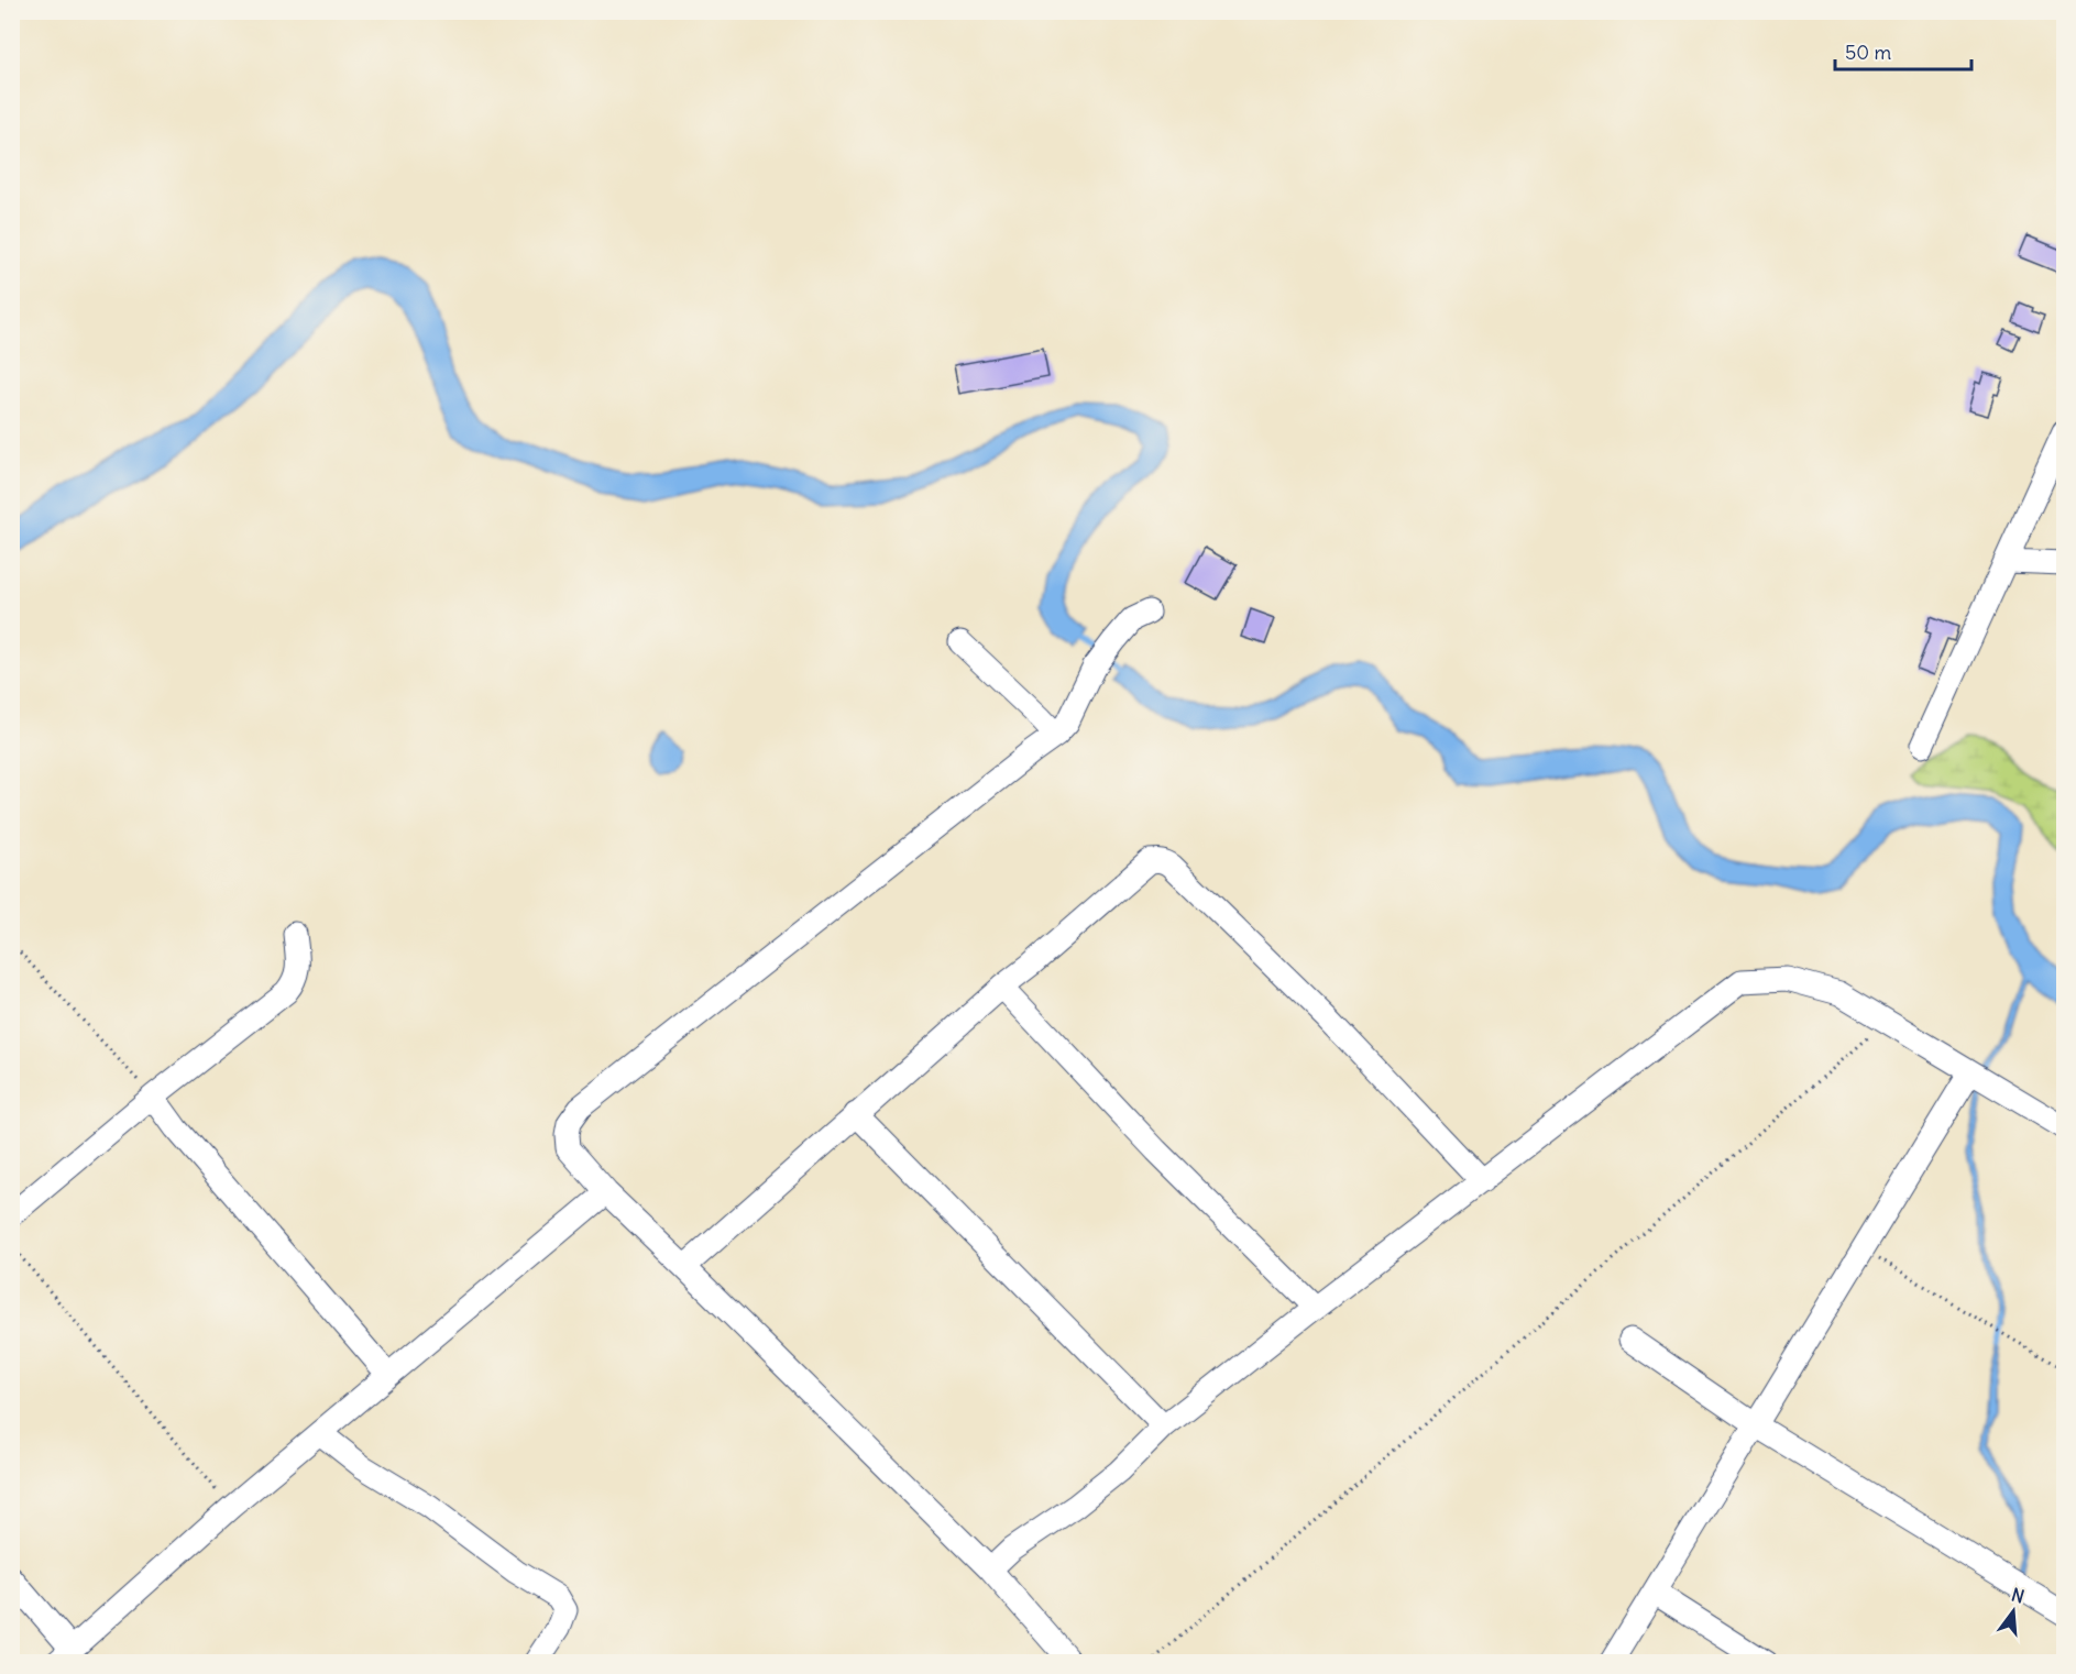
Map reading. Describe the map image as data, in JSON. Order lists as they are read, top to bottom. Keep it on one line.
{"scale_bar":"50 m","north":"top"}
